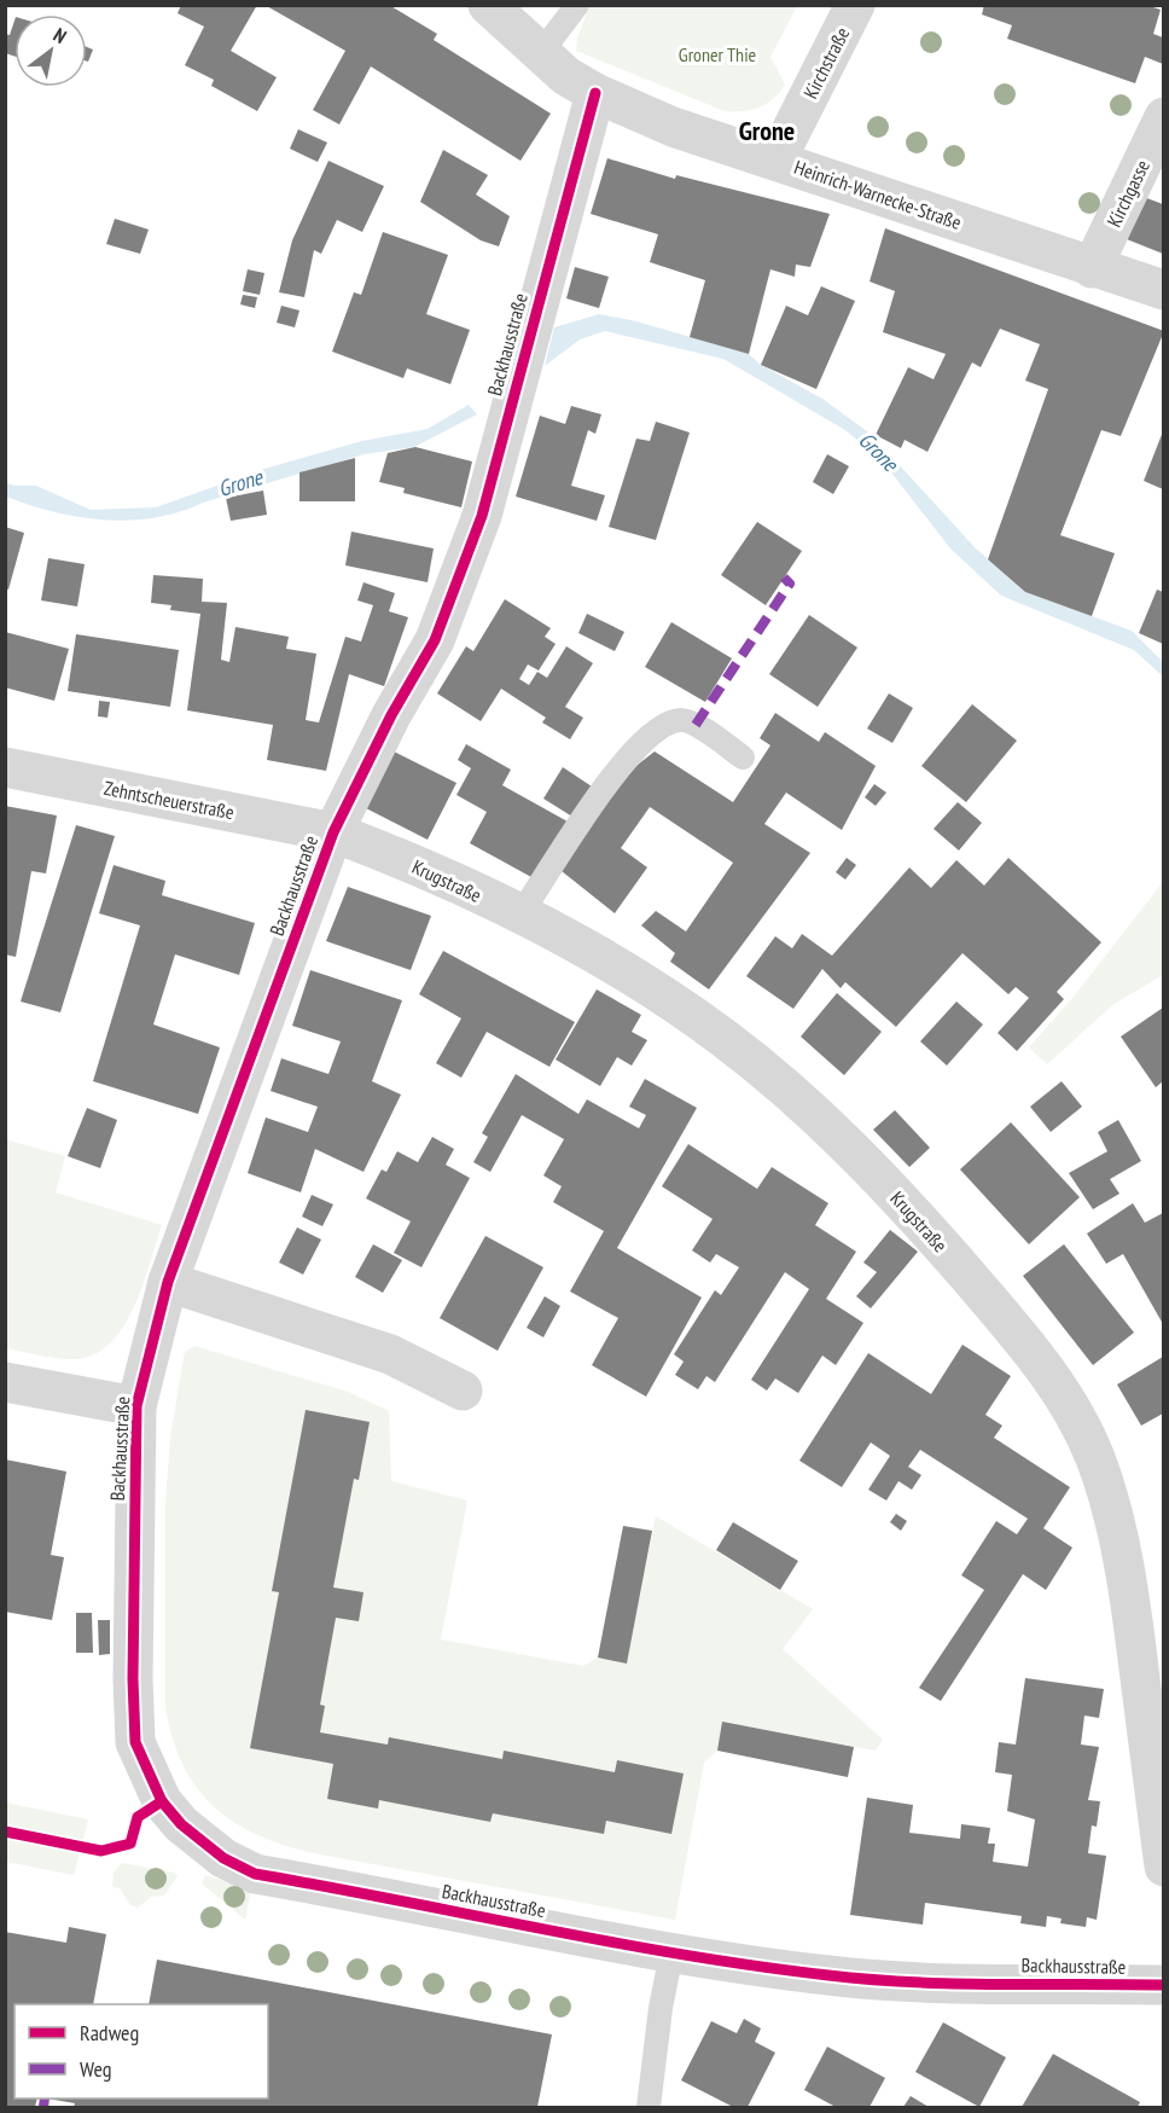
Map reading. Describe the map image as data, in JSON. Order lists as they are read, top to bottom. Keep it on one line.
{"streets":{"street":["Kirchstraße","Kirchgasse","Heinrich-Warnecke-Straße","Backhausstraße","Zehntscheuerstraße","Krugstraße"]},"crossings":[["Kirchstraße","Heinrich-Warnecke-Straße"],["Kirchgasse","Heinrich-Warnecke-Straße"],["Heinrich-Warnecke-Straße","Backhausstraße"],["Backhausstraße","Zehntscheuerstraße"],["Backhausstraße","Krugstraße"],["Zehntscheuerstraße","Krugstraße"]],"districts":["Grone"],"water":["Grone"],"parks":["Groner Thie"],"legend":["Radweg","Weg"],"north":"top right"}
